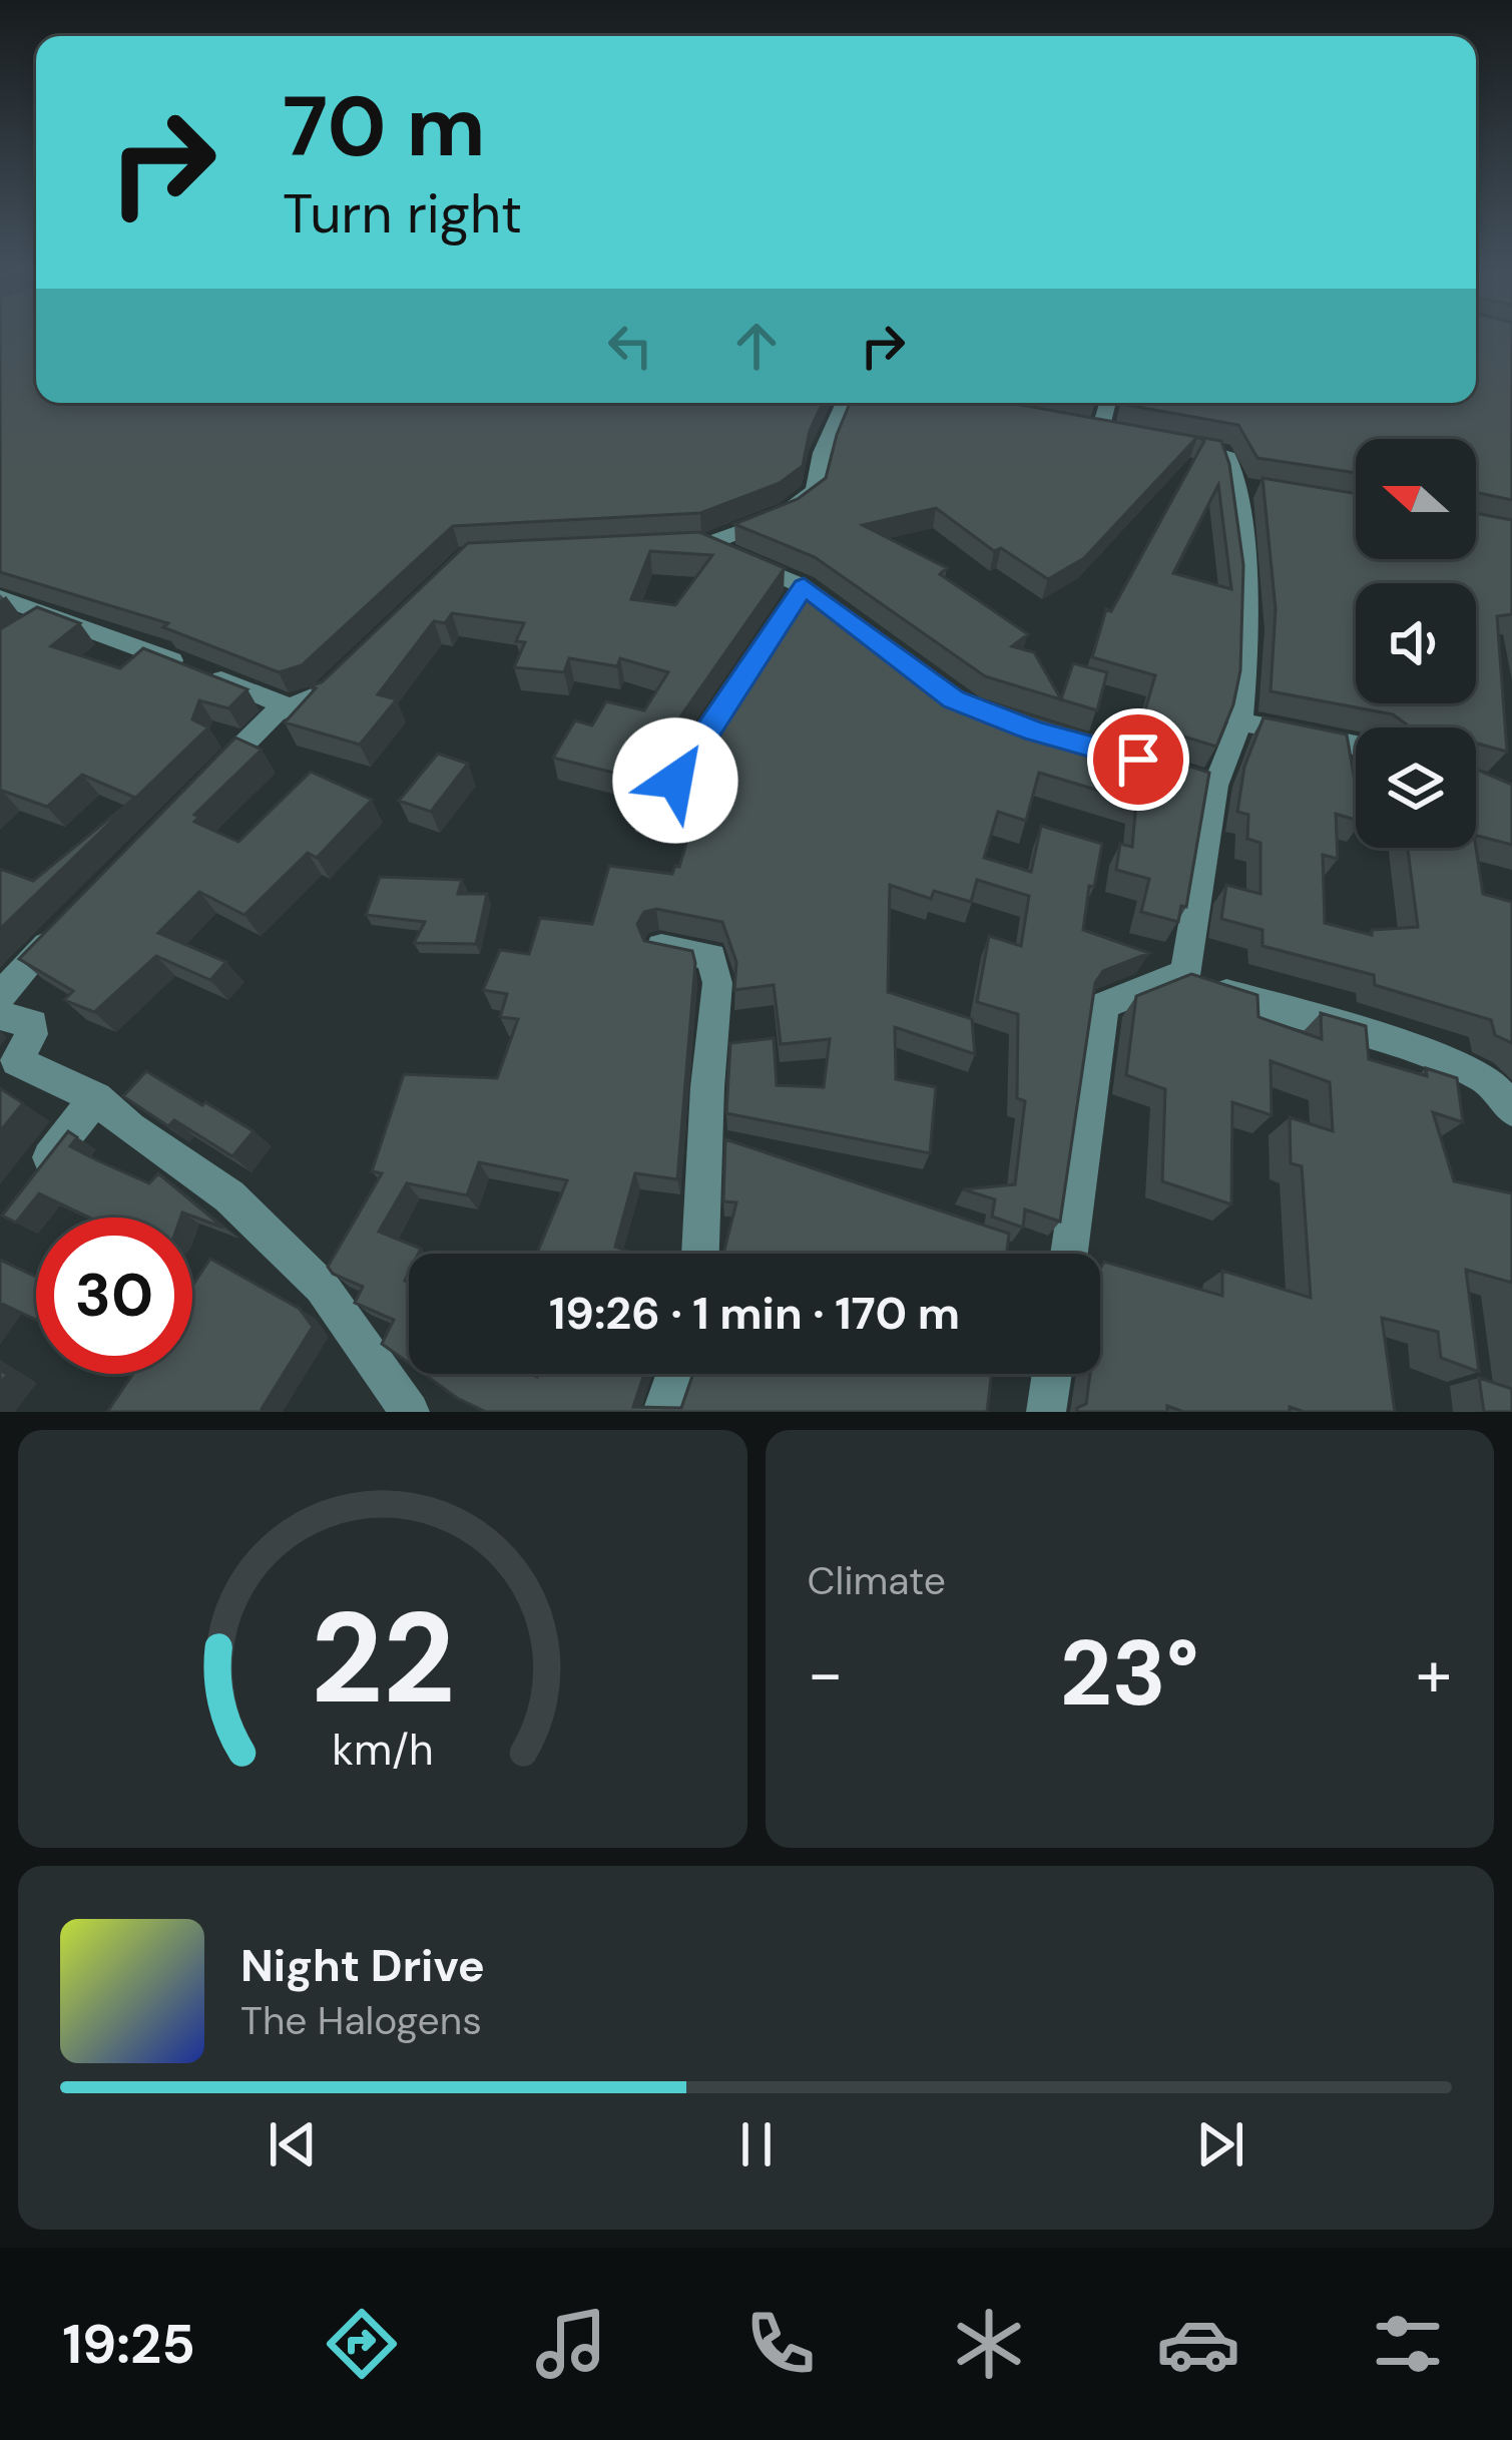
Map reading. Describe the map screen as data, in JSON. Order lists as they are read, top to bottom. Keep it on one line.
{"north":"left","page":{"turn":["70 m","Turn right"],"limit":"30","trip":"19:26 · 1 min · 170 m","tile":"Climate","heat":["−","23°","+"],"song":["Night Drive","The Halogens"],"tabs":"19:25","gauge":["22","km/h"]}}
